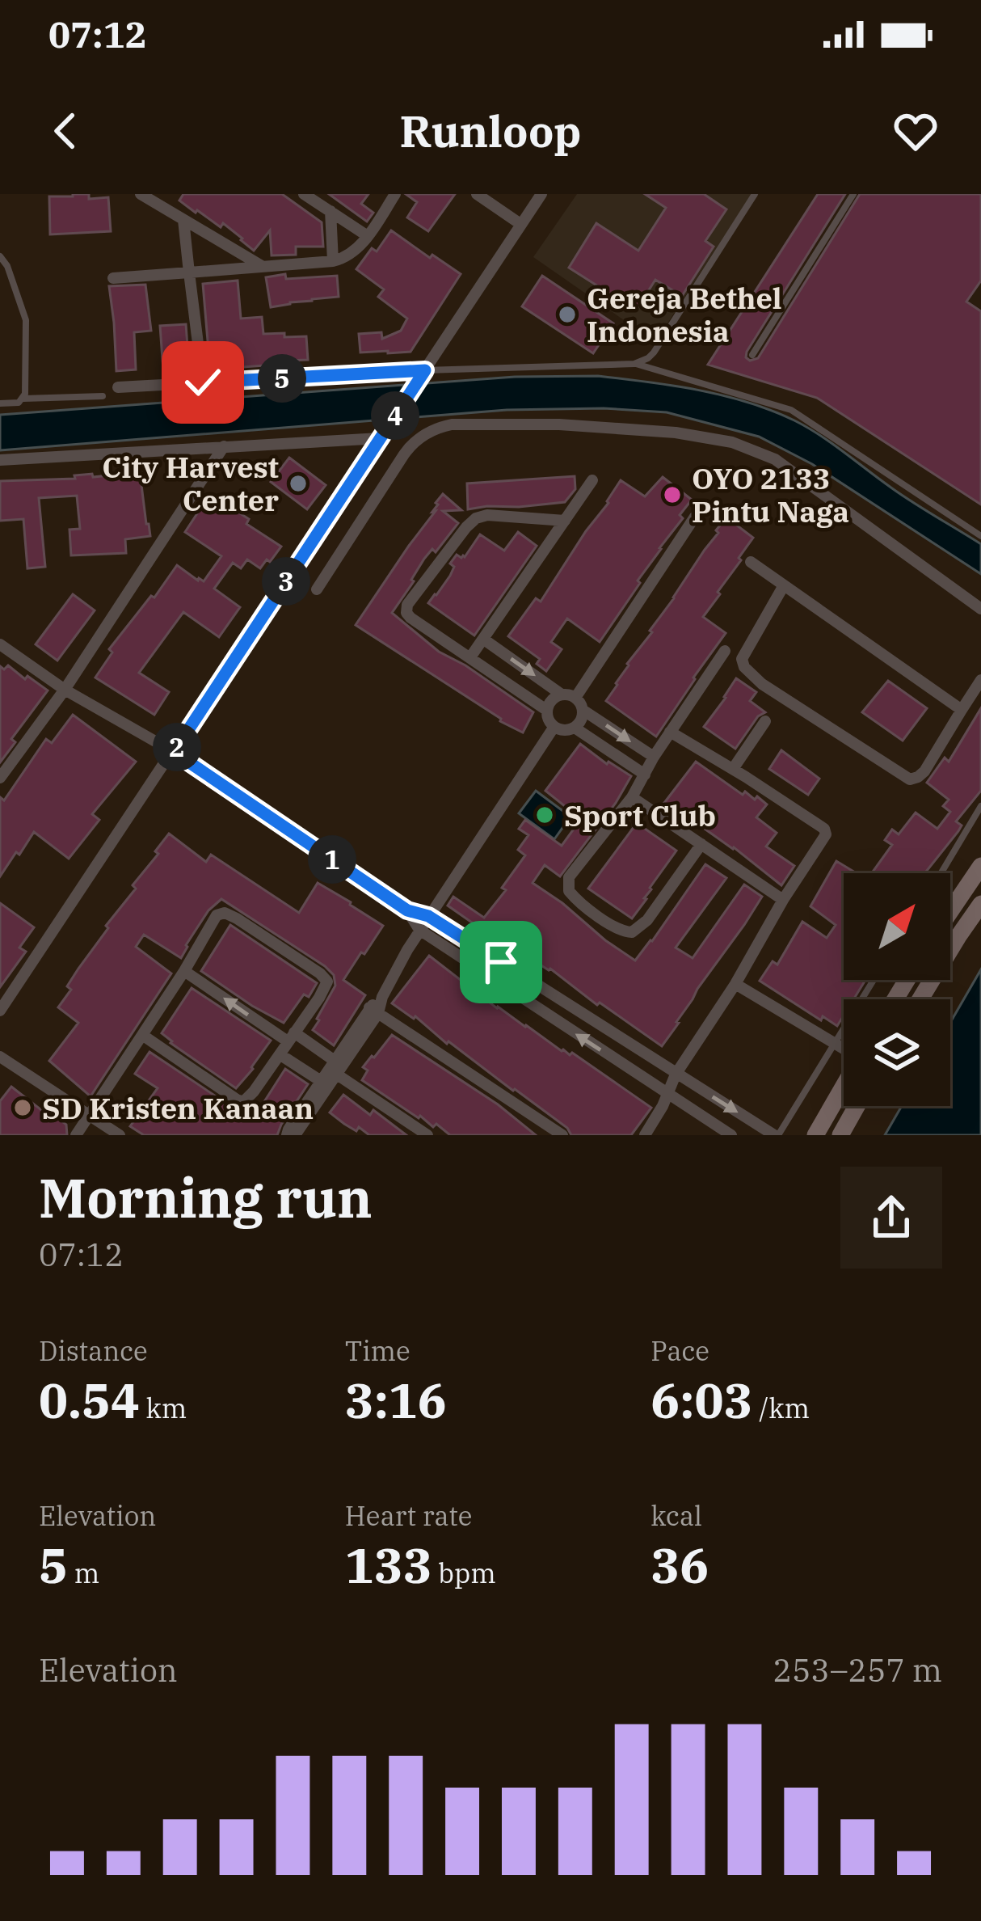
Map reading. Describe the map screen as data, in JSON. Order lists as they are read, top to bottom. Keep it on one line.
{"places":["Gereja Bethel Indonesia","City Harvest Center","OYO 2133 Pintu Naga","Sport Club","SD Kristen Kanaan"],"north":"top right","page":{"status":"07:12","header":"Runloop","pins":["5","4","3","2","1"],"heading":["Morning run","07:12"],"stats":[["Distance","0.54 km"],["Time","3:16"],["Pace","6:03 /km"],["Elevation","5 m"],["Heart rate","133 bpm"],["kcal","36"]],"chart":["Elevation","253–257 m"]}}
